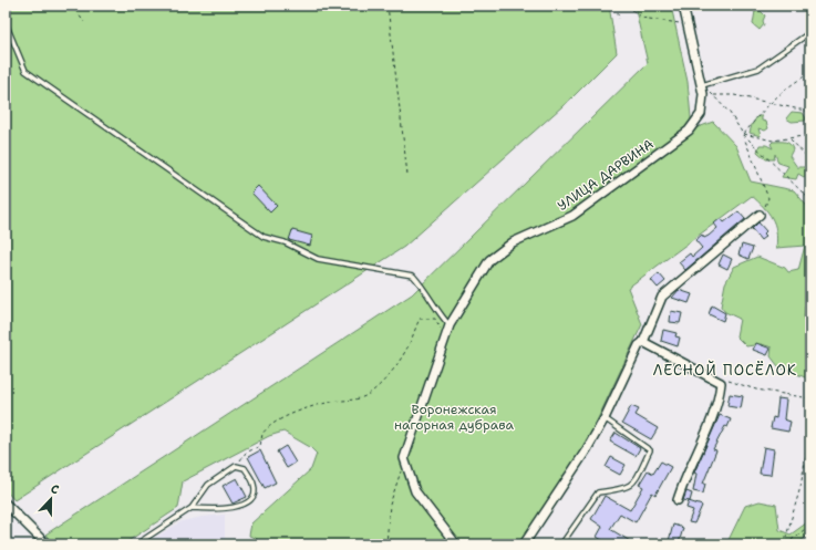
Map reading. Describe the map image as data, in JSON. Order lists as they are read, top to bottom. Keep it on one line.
{"streets":{"street":["УЛИЦА ДАРВИНА"]},"districts":["ЛЕСНОЙ ПОСЁЛОК"],"parks":["Воронежская нагорная дубрава"],"north":"top"}
